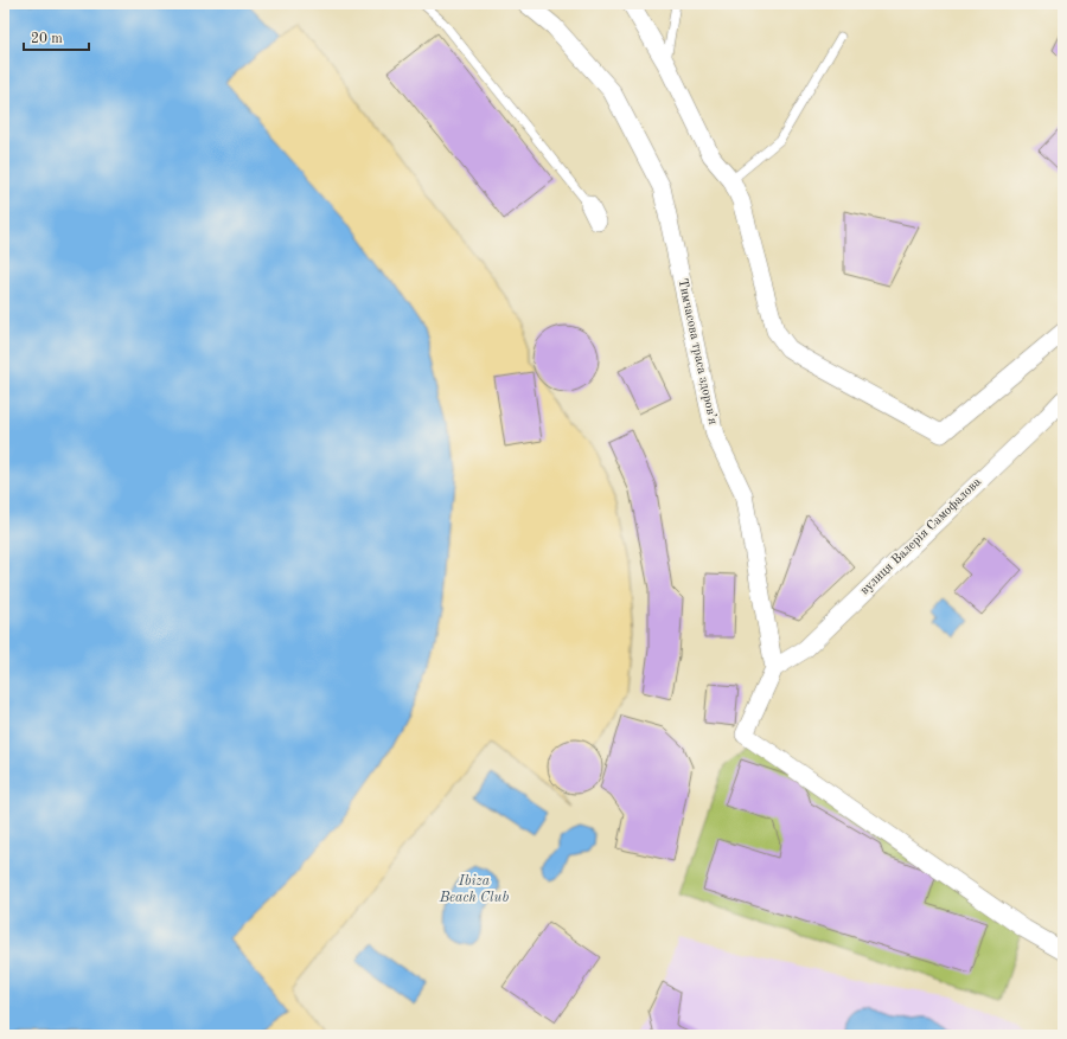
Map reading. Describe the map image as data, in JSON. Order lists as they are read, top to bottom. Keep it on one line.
{"streets":{"street":["Тимчасова траса здоров’я","вулиця Валерія Самофалова"]},"crossings":[["Тимчасова траса здоров’я","вулиця Валерія Самофалова"]],"water":["Ibiza Beach Club"],"scale_bar":"20 m"}
